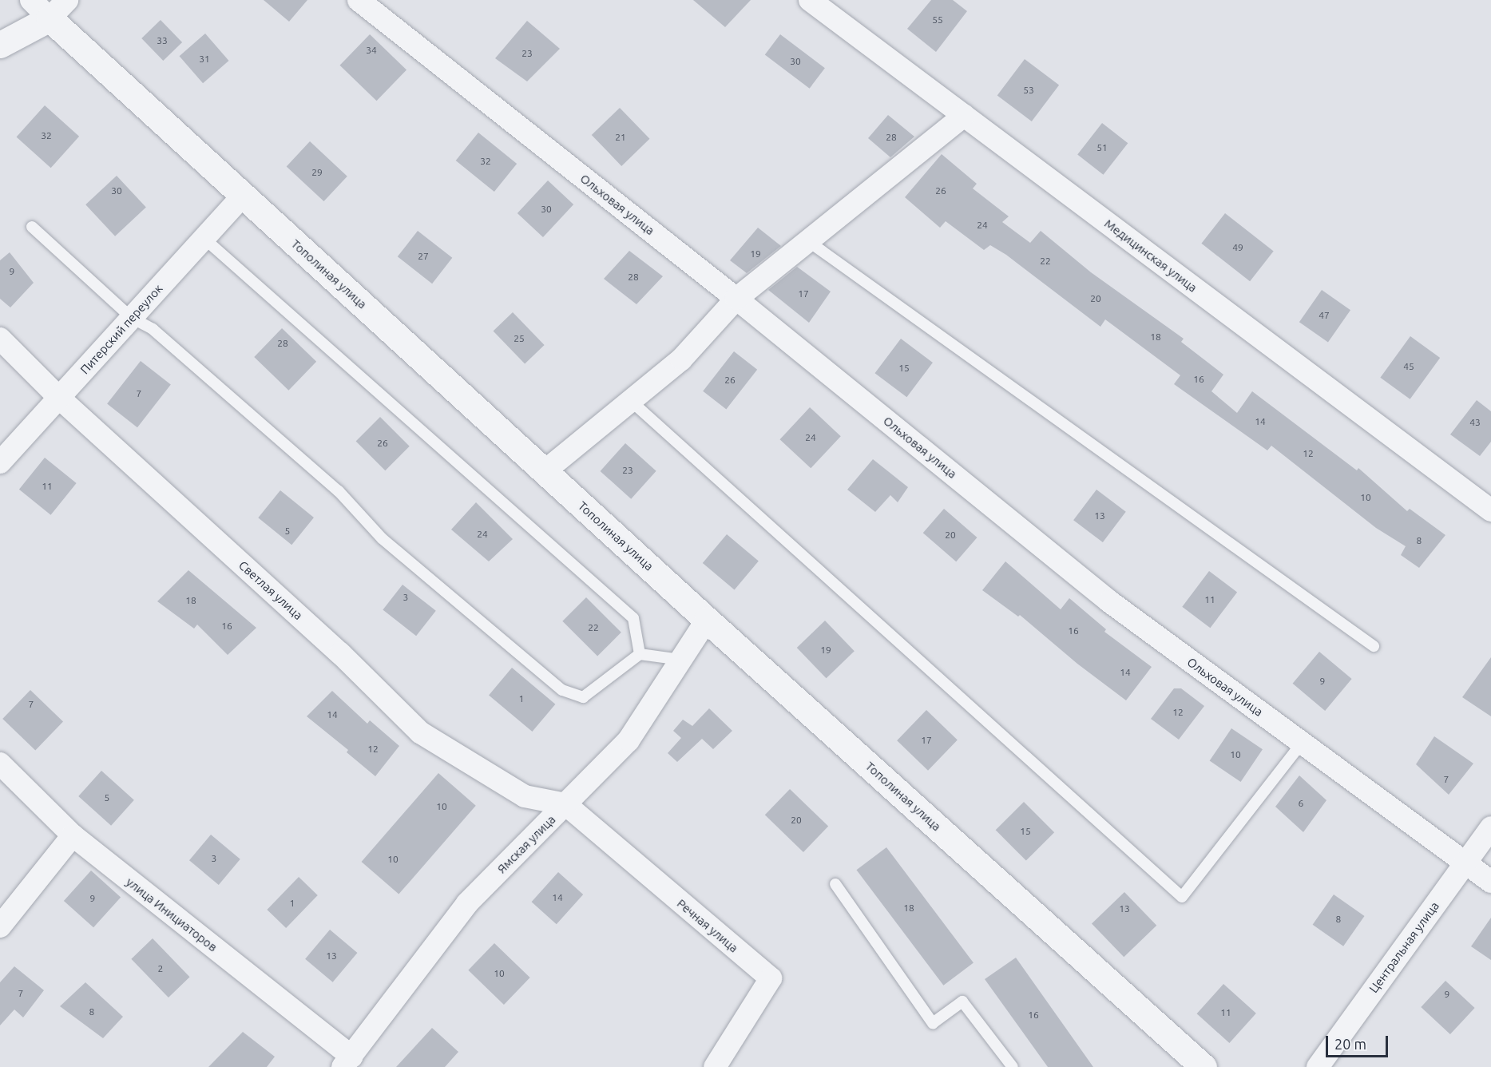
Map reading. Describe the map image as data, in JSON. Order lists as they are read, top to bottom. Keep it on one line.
{"streets":{"street":["Ольховая улица","Медицинская улица","Тополиная улица","Питерский переулок","Светлая улица","Ямская улица","улица Инициаторов","Речная улица","Центральная улица"]},"crossings":[["Ольховая улица","Центральная улица"],["Тополиная улица","Питерский переулок"],["Тополиная улица","Ямская улица"],["Питерский переулок","Светлая улица"],["Светлая улица","Ямская улица"],["Светлая улица","Речная улица"],["Ямская улица","улица Инициаторов"],["Ямская улица","Речная улица"]],"house_numbers":["55","33","34","23","31","30","53","32","21","28","51","32","29","30","26","30","24","49","19","27","22","9","28","17","20","47","18","25","28","45","15","16","26","7","14","43","24","26","12","23","11","10","13","5","24","20","8","3","11","18","16","22","16","19","14","9","1","7","12","14","17","12","10","7","5","6","10","20","15","3","10","14","9","1","18","13","8","13","2","10","7","9","8","11","16"],"scale_bar":"20 m"}
